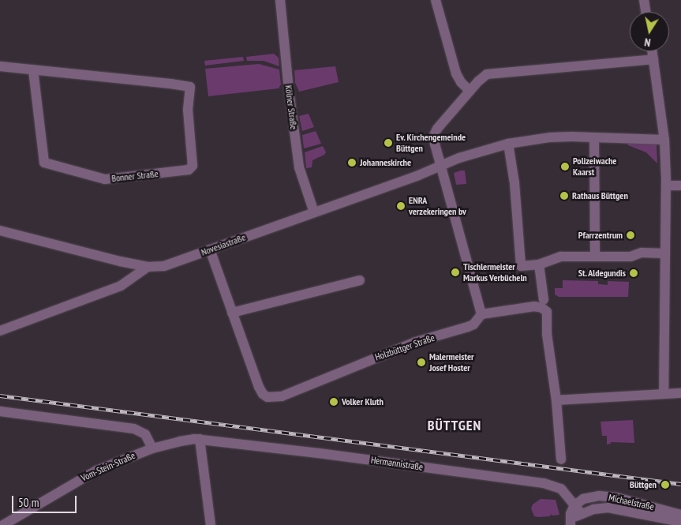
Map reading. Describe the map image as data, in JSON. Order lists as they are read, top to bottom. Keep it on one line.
{"streets":{"street":["Kölner Straße","Bonner Straße","Novesiastraße","Holzbüttger Straße","Hermannistraße","Vom-Stein-Straße","Michaelstraße"]},"crossings":[["Kölner Straße","Novesiastraße"],["Hermannistraße","Vom-Stein-Straße"],["Hermannistraße","Michaelstraße"]],"districts":["BÜTTGEN"],"places":["Ev. Kirchengemeinde Büttgen","Johanneskirche","Polizeiwache Kaarst","Rathaus Büttgen","ENRA verzekeringen bv","Pfarrzentrum","Tischlermeister Markus Verbücheln","St. Aldegundis","Malermeister Josef Hoster","Volker Kluth","Büttgen"],"scale_bar":"50 m","north":"bottom"}
